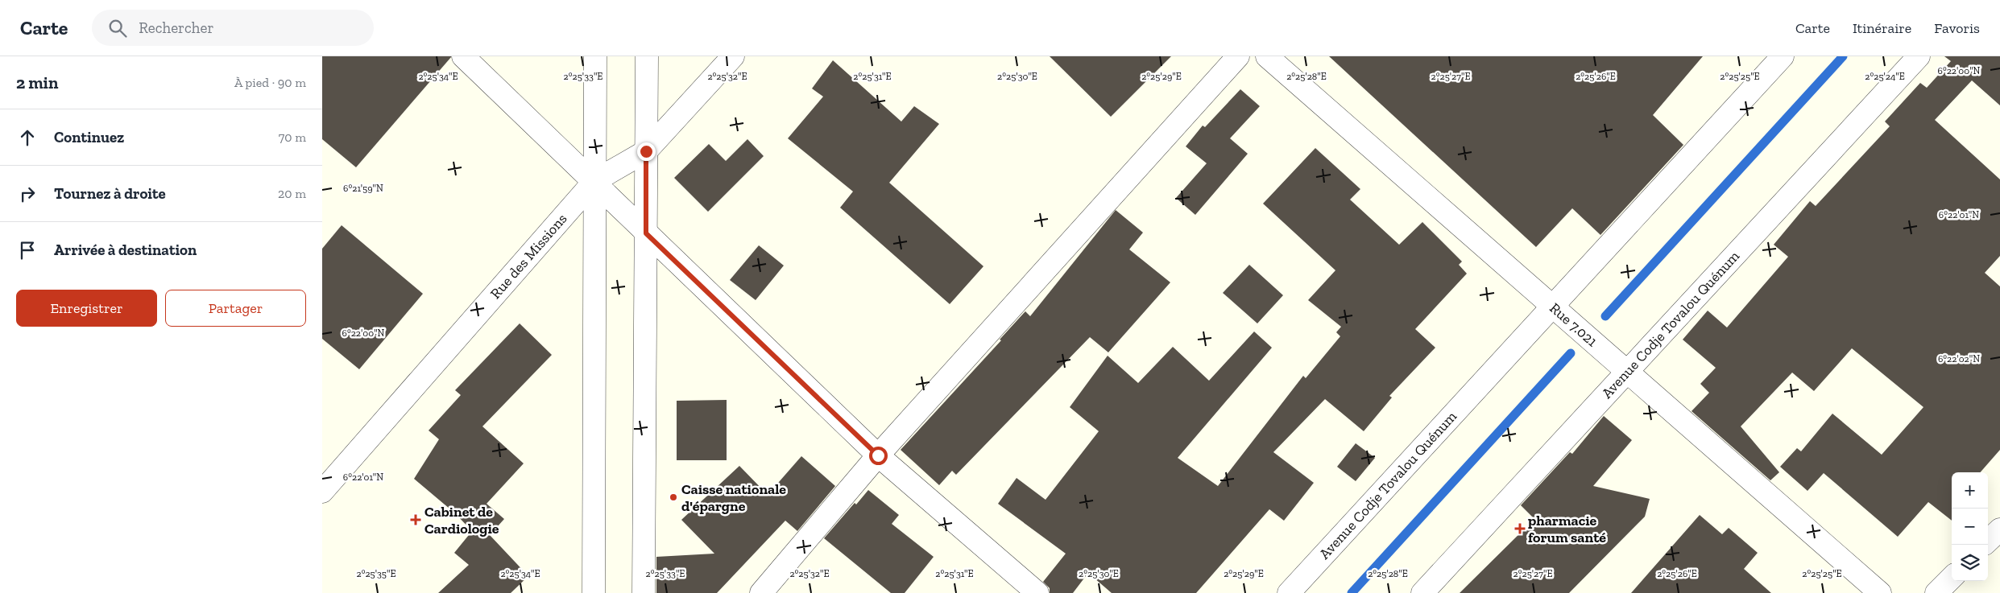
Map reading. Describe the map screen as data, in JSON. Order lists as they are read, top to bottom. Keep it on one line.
{"streets":{"street":["Rue des Missions","Rue 7.021","Avenue Codje Tovalou Quénum"]},"crossings":[["Rue 7.021","Avenue Codje Tovalou Quénum"]],"places":{"other":["Caisse nationale d'épargne"],"health":["Cabinet de Cardiologie","pharmacie forum santé"]},"page":{"header":"Carte","search":"Rechercher","nav":["Carte","Itinéraire","Favoris"],"heading":["2 min","À pied · 90 m"],"list":[["Continuez","70 m"],["Tournez à droite","20 m"],"Arrivée à destination"],"buttons":["Enregistrer","Partager"],"map_buttons":["+","−"]},"coordinates":["6°22'00\"N","2°25'34\"E","2°25'33\"E","2°25'32\"E","2°25'31\"E","2°25'30\"E","2°25'29\"E","2°25'28\"E","2°25'27\"E","2°25'26\"E","2°25'25\"E","2°25'24\"E","6°21'59\"N","6°22'01\"N","6°22'02\"N","2°25'35\"E"]}
